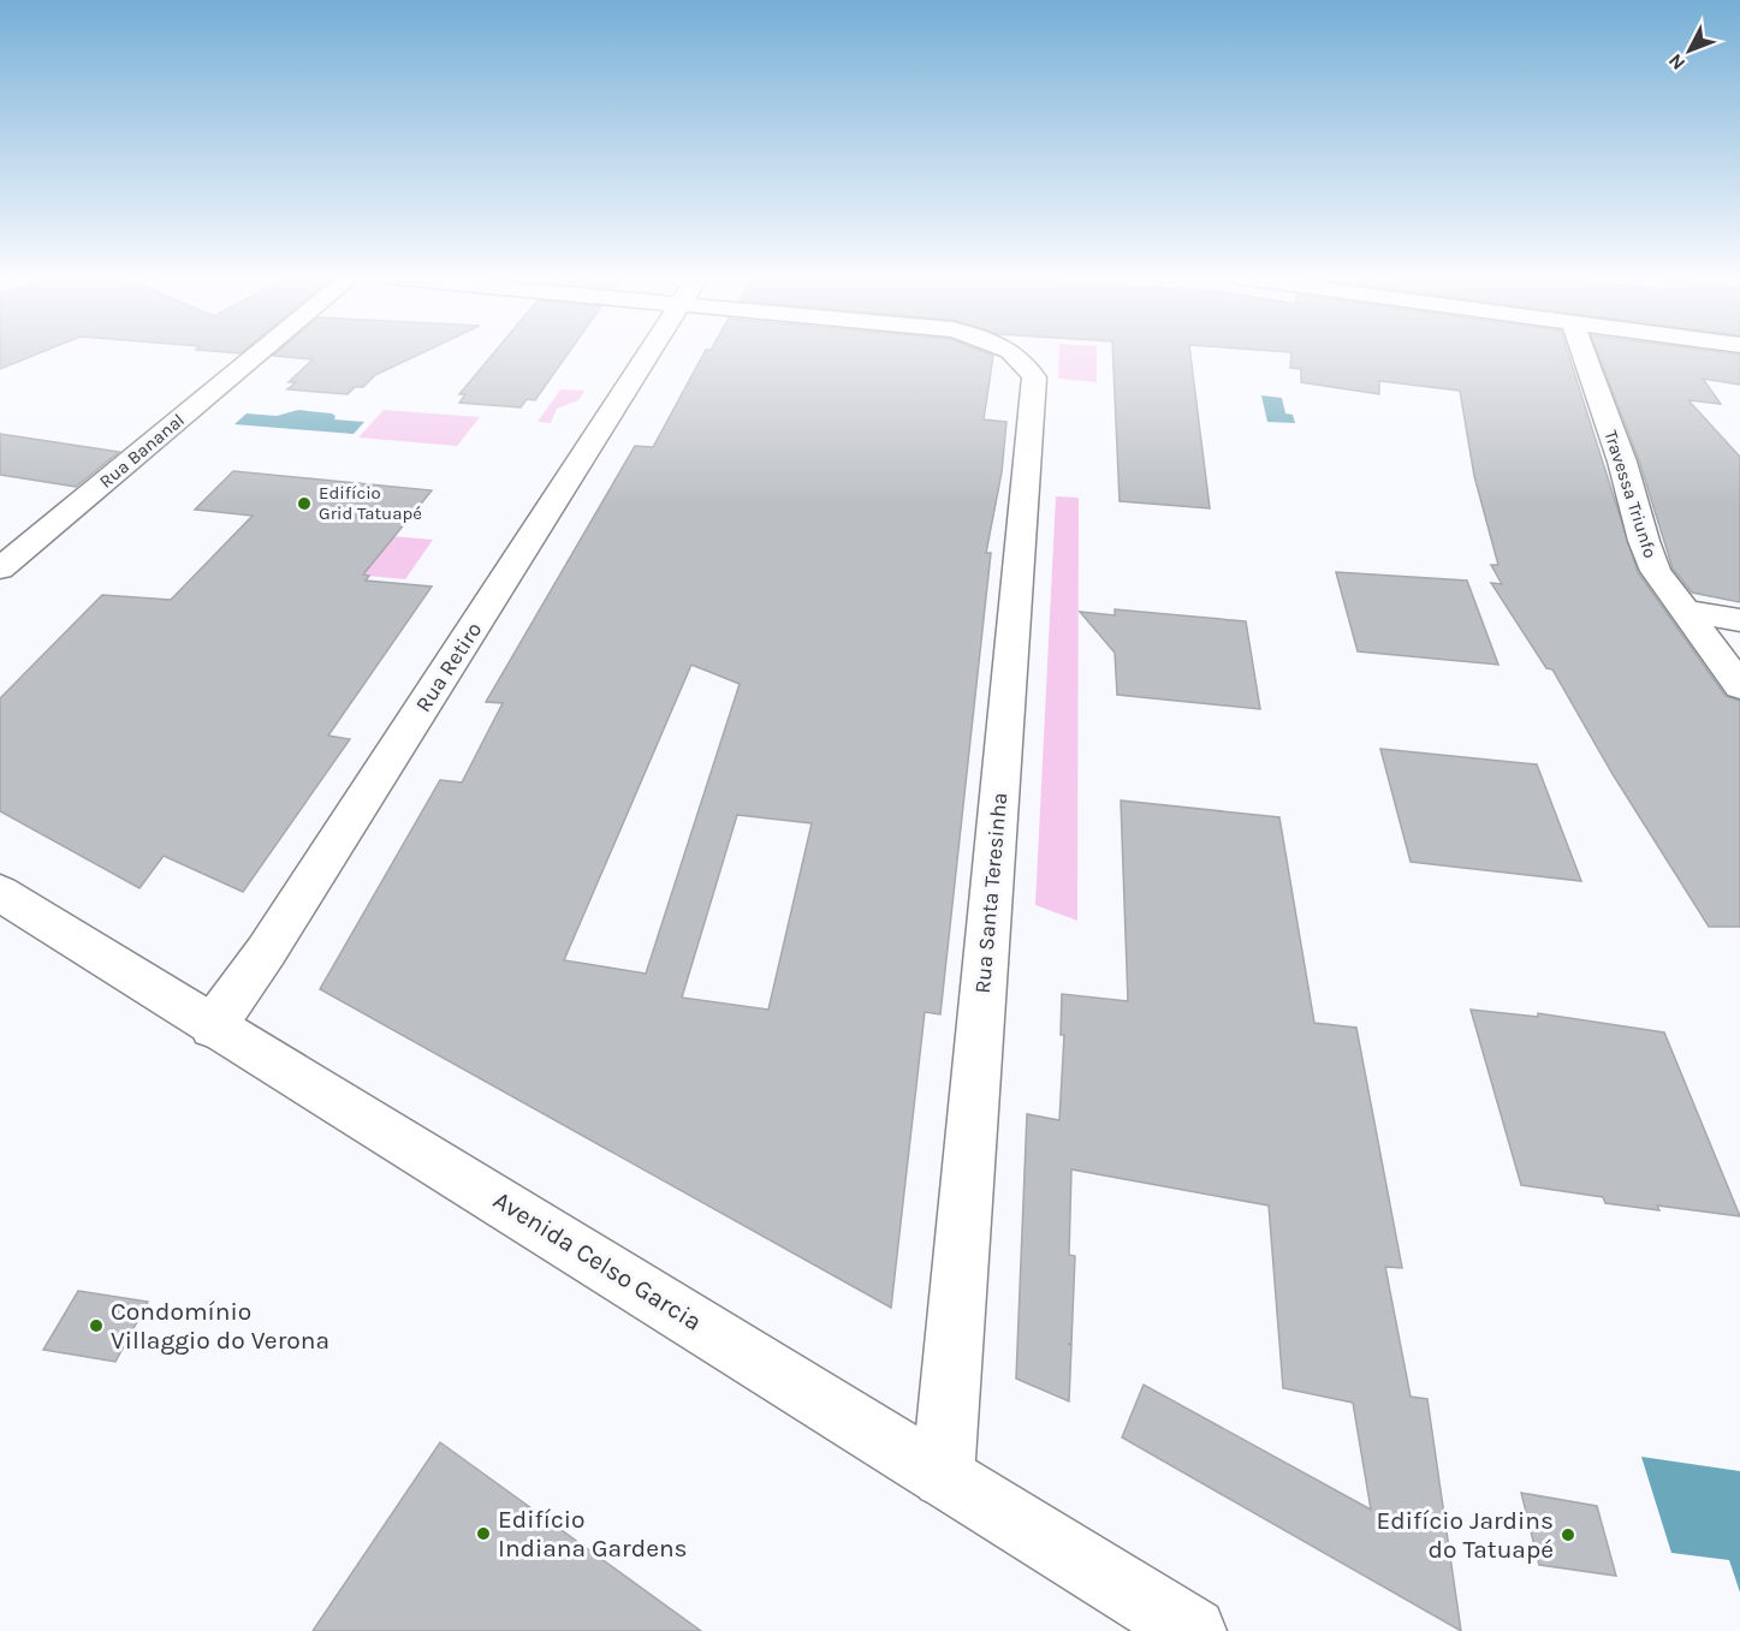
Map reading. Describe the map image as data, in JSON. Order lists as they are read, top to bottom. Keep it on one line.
{"streets":{"street":["Rua Bananal","Travessa Triunfo","Rua Retiro","Rua Santa Teresinha","Avenida Celso Garcia"]},"crossings":[["Rua Retiro","Avenida Celso Garcia"],["Rua Santa Teresinha","Avenida Celso Garcia"]],"places":["Edifício Grid Tatuapé","Condomínio Villaggio do Verona","Edifício Indiana Gardens","Edifício Jardins do Tatuapé"],"north":"bottom left"}
